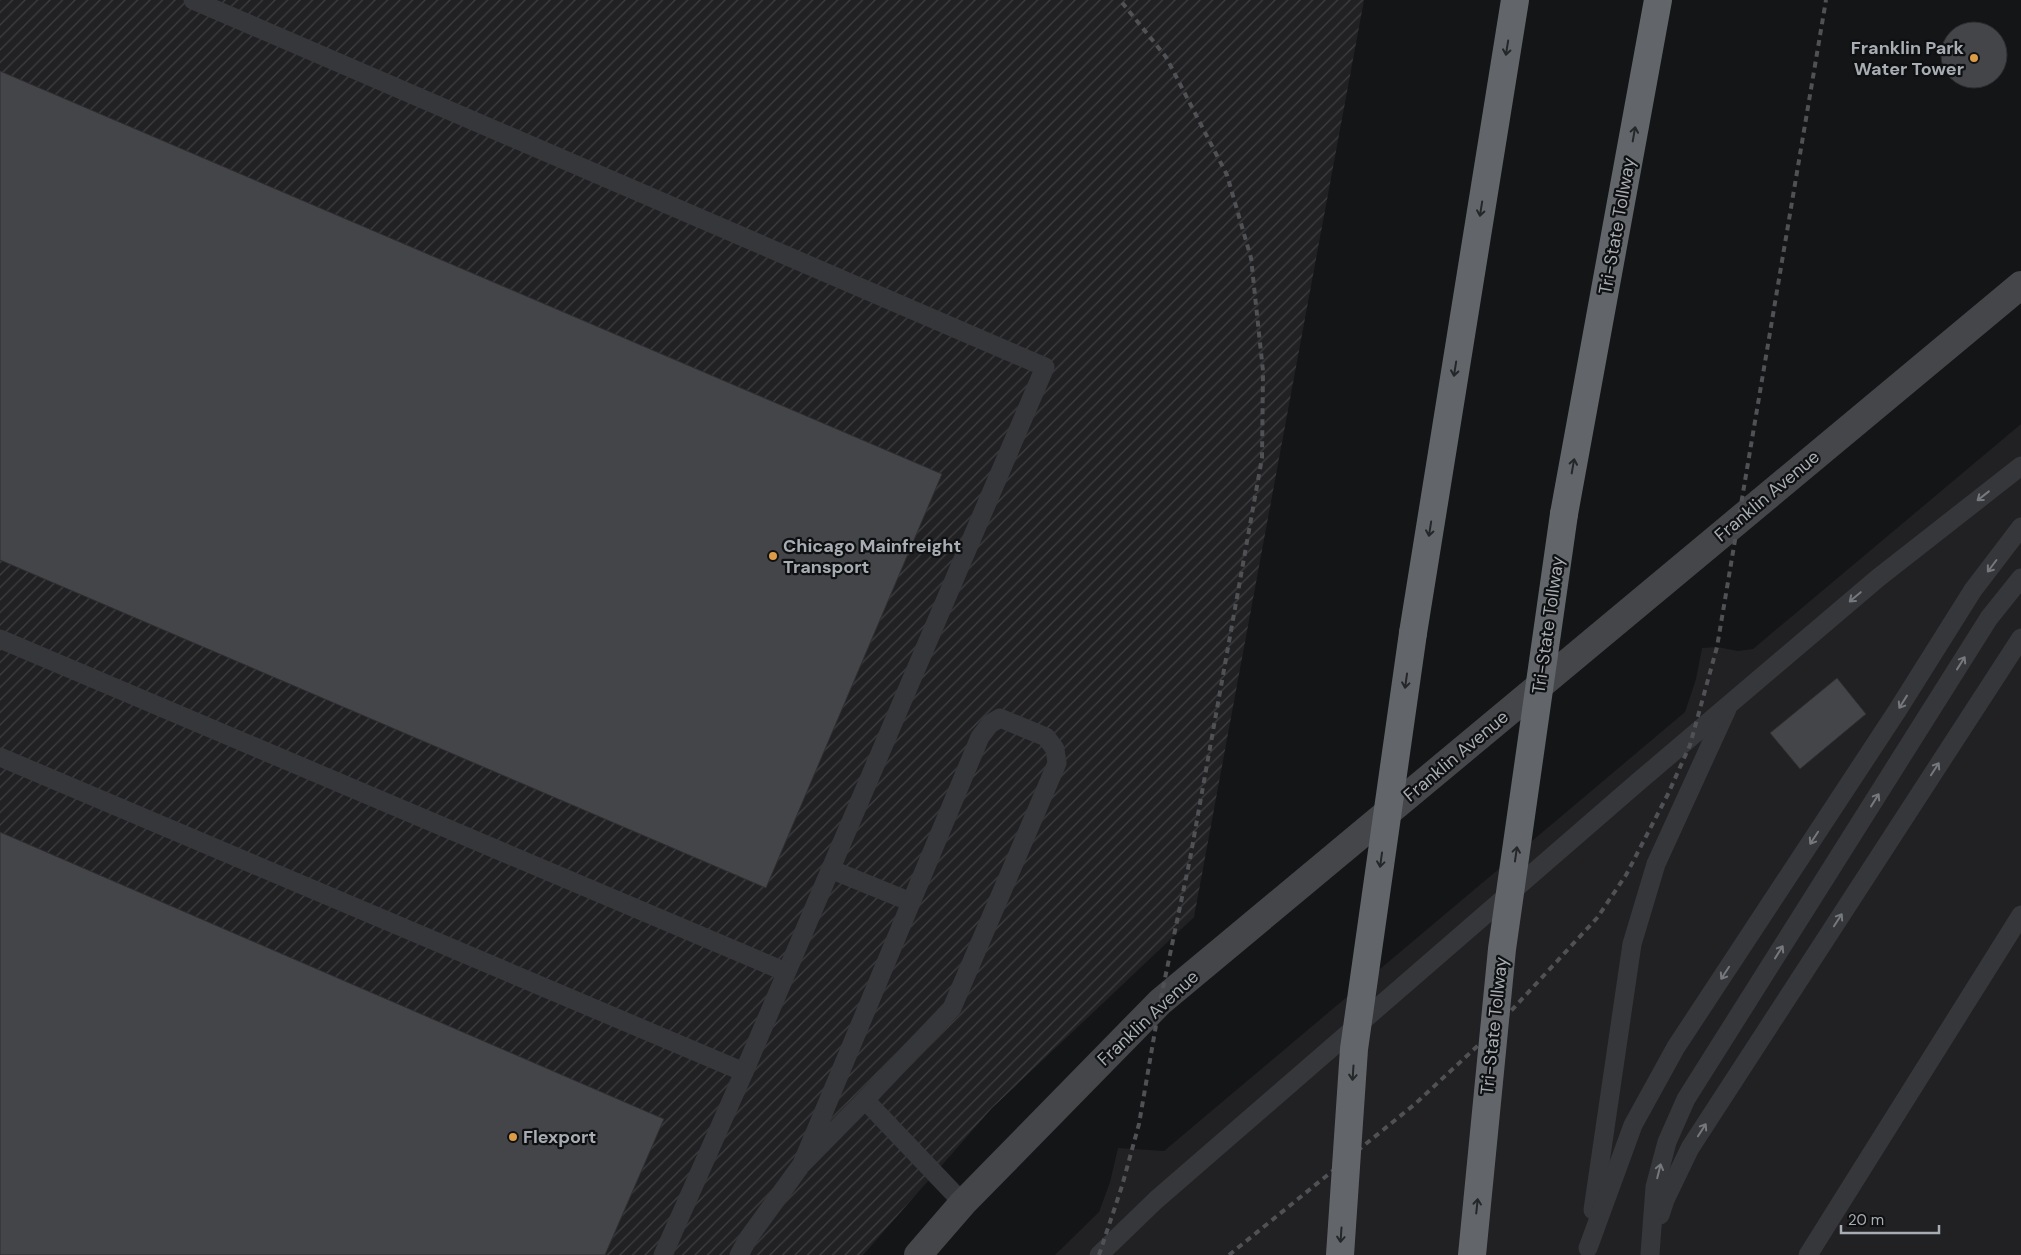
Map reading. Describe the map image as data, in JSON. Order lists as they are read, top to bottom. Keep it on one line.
{"streets":{"highway":["Tri-State Tollway"],"main road":["Franklin Avenue"]},"places":["Franklin Park Water Tower","Chicago Mainfreight Transport","Flexport"],"scale_bar":"20 m"}
